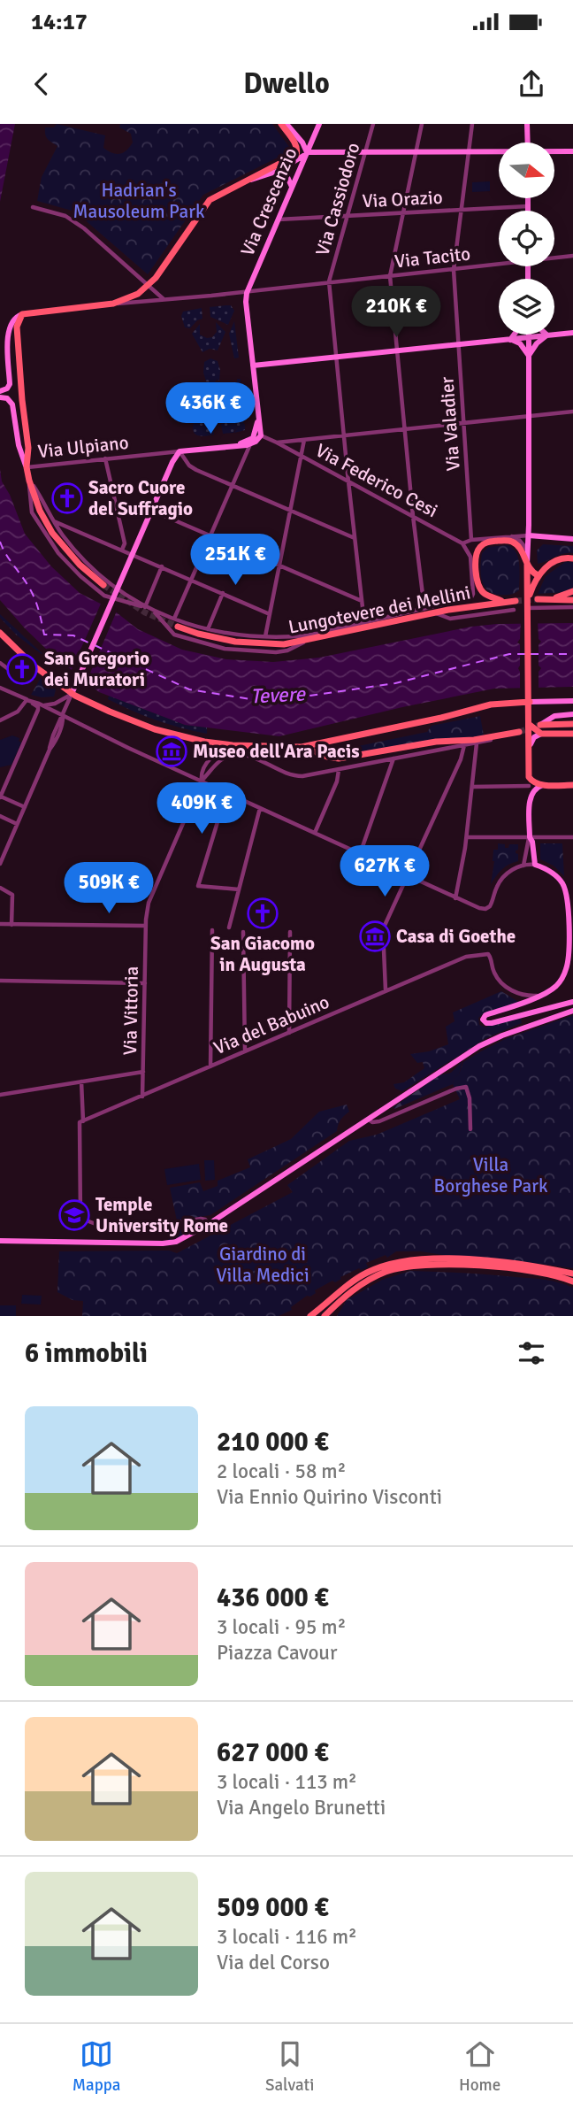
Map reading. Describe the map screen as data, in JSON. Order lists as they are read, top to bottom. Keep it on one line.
{"streets":{"main road":["Lungotevere dei Mellini"],"street":["Via Cassiodoro","Via Orazio","Via Crescenzio","Via Tacito","Via Valadier","Via Ulpiano","Via Federico Cesi","Via Vittoria","Via del Babuino"]},"crossings":[["Via Cassiodoro","Via Orazio"],["Via Cassiodoro","Via Tacito"],["Via Cassiodoro","Via Federico Cesi"],["Via Cassiodoro","Lungotevere dei Mellini"],["Via Orazio","Via Crescenzio"],["Via Orazio","Via Valadier"],["Via Crescenzio","Via Tacito"],["Via Tacito","Via Valadier"],["Via Federico Cesi","Lungotevere dei Mellini"],["Via Vittoria","Via del Babuino"]],"water":["Tevere"],"parks":["Hadrian's Mausoleum Park","Villa Borghese Park","Giardino di Villa Medici"],"places":{"church":["Sacro Cuore del Suffragio","San Gregorio dei Muratori","San Giacomo in Augusta"],"museum":["Museo dell'Ara Pacis","Casa di Goethe"],"school or university":["Temple University Rome"]},"north":"right","page":{"status":"14:17","header":"Dwello","price":["210K €","436K €","251K €","409K €","627K €","509K €"],"heading":"6 immobili","list":[{"name":"210 000 €","note":"2 locali · 58 m² · Via Ennio Quirino Visconti"},{"name":"436 000 €","note":"3 locali · 95 m² · Piazza Cavour"},{"name":"627 000 €","note":"3 locali · 113 m² · Via Angelo Brunetti"},{"name":"509 000 €","note":"3 locali · 116 m² · Via del Corso"}],"tabs":["Mappa","Salvati","Home"]}}
